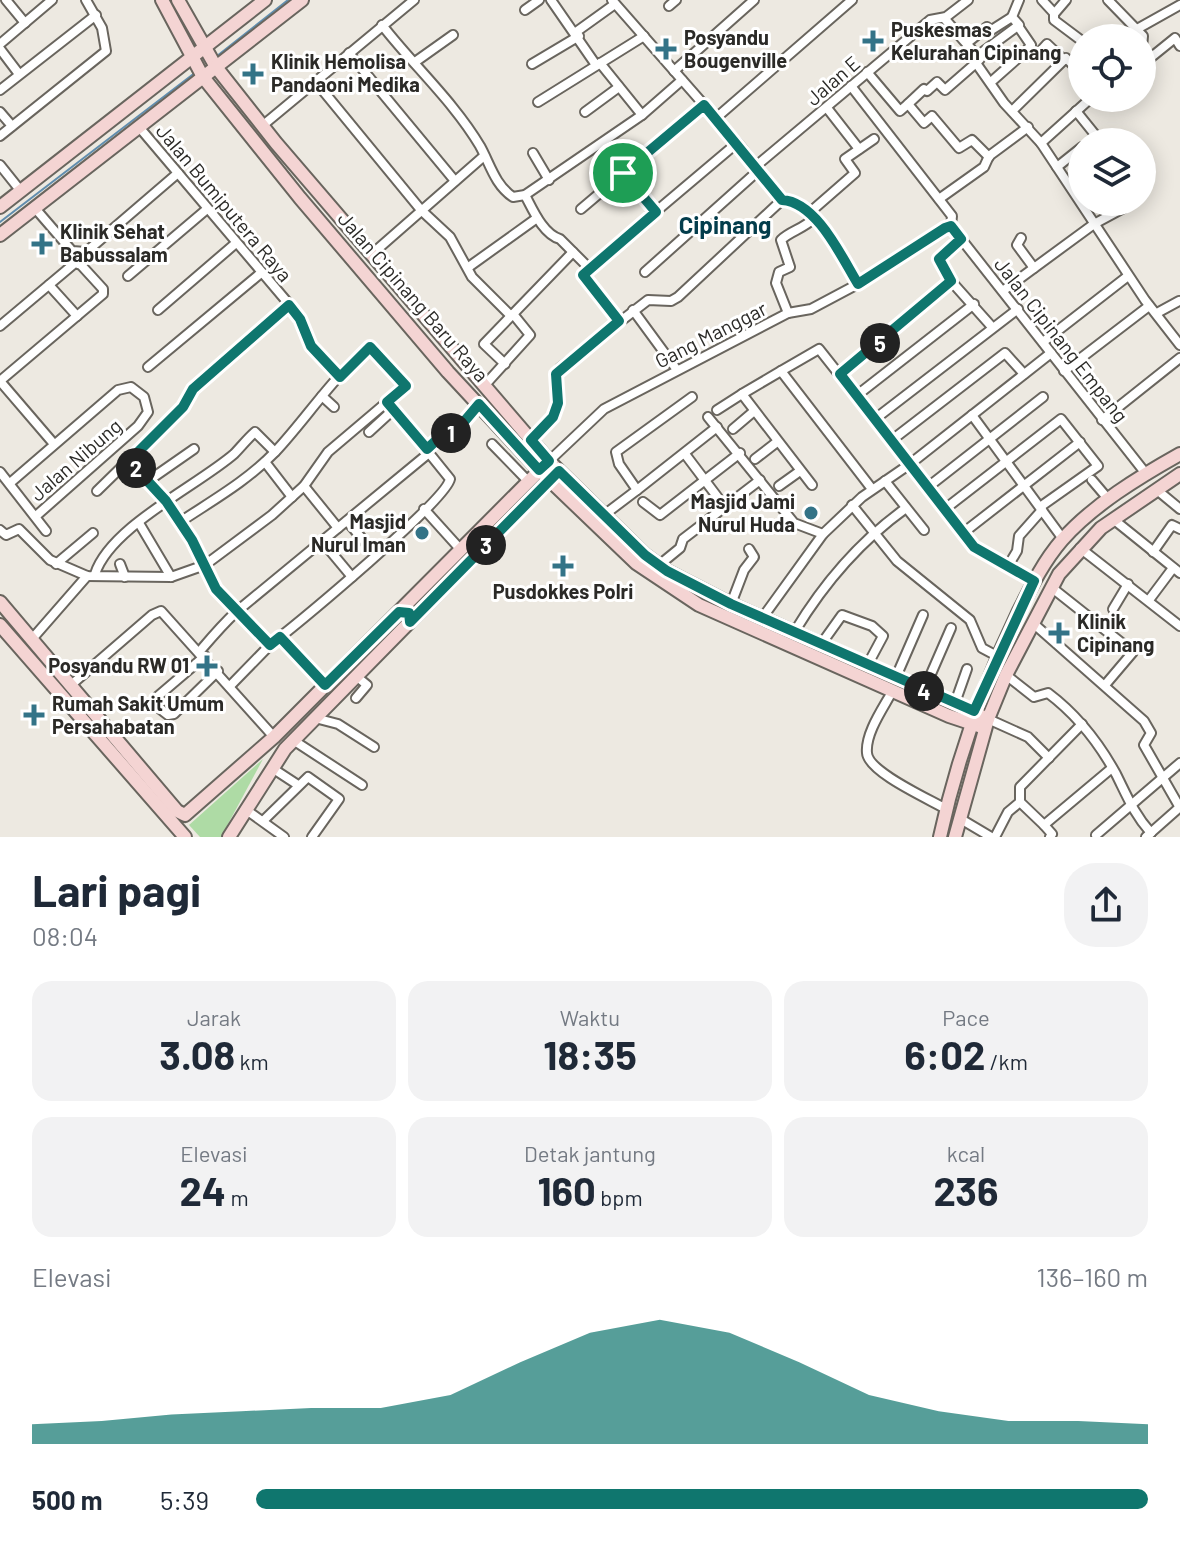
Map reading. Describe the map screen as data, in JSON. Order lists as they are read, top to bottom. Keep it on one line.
{"streets":{"main road":["Jalan Cipinang Baru Raya"],"street":["Jalan E","Jalan Bumiputera Raya","Gang Manggar","Jalan Cipinang Empang","Jalan Nibung"]},"crossings":[["Jalan E","Jalan Cipinang Empang"],["Jalan Cipinang Baru Raya","Gang Manggar"]],"districts":["Cipinang"],"places":{"health":["Puskesmas Kelurahan Cipinang","Posyandu Bougenville","Klinik Hemolisa Pandaoni Medika","Klinik Sehat Babussalam","Pusdokkes Polri","Klinik Cipinang","Posyandu RW 01","Rumah Sakit Umum Persahabatan"],"other":["Masjid Jami Nurul Huda","Masjid Nurul Iman"]},"page":{"pins":["5","1","2","3","4"],"heading":["Lari pagi","08:04"],"stats":[["Jarak","3.08 km"],["Waktu","18:35"],["Pace","6:02 /km"],["Elevasi","24 m"],["Detak jantung","160 bpm"],["kcal","236"]],"chart":["Elevasi","136–160 m"],"list":[{"name":"500 m","note":"5:39"}]}}
